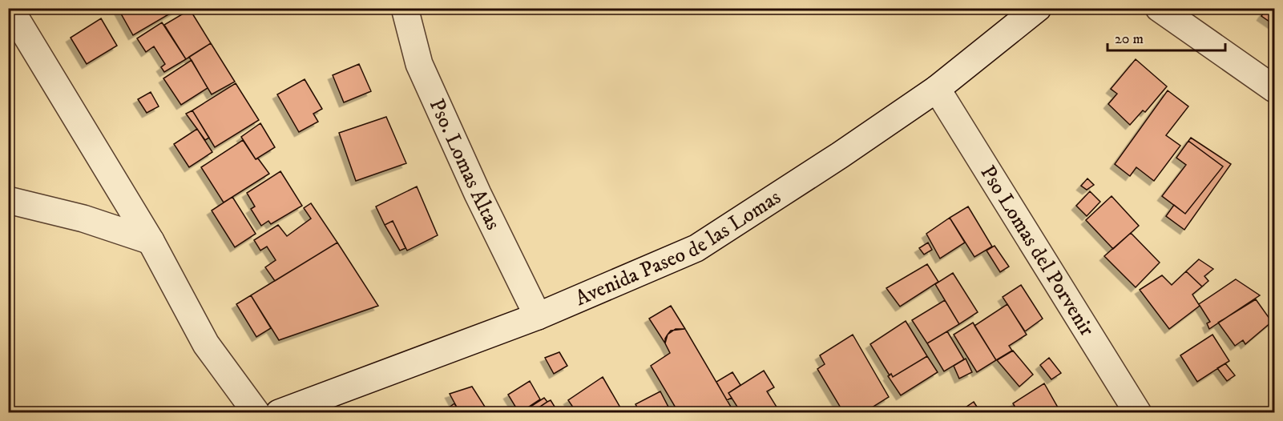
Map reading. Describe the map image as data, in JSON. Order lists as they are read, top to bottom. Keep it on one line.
{"streets":{"street":["Pso. Lomas Altas","Avenida Paseo de las Lomas","Pso Lomas del Porvenir"]},"crossings":[["Pso. Lomas Altas","Avenida Paseo de las Lomas"],["Avenida Paseo de las Lomas","Pso Lomas del Porvenir"]],"scale_bar":"20 m"}
